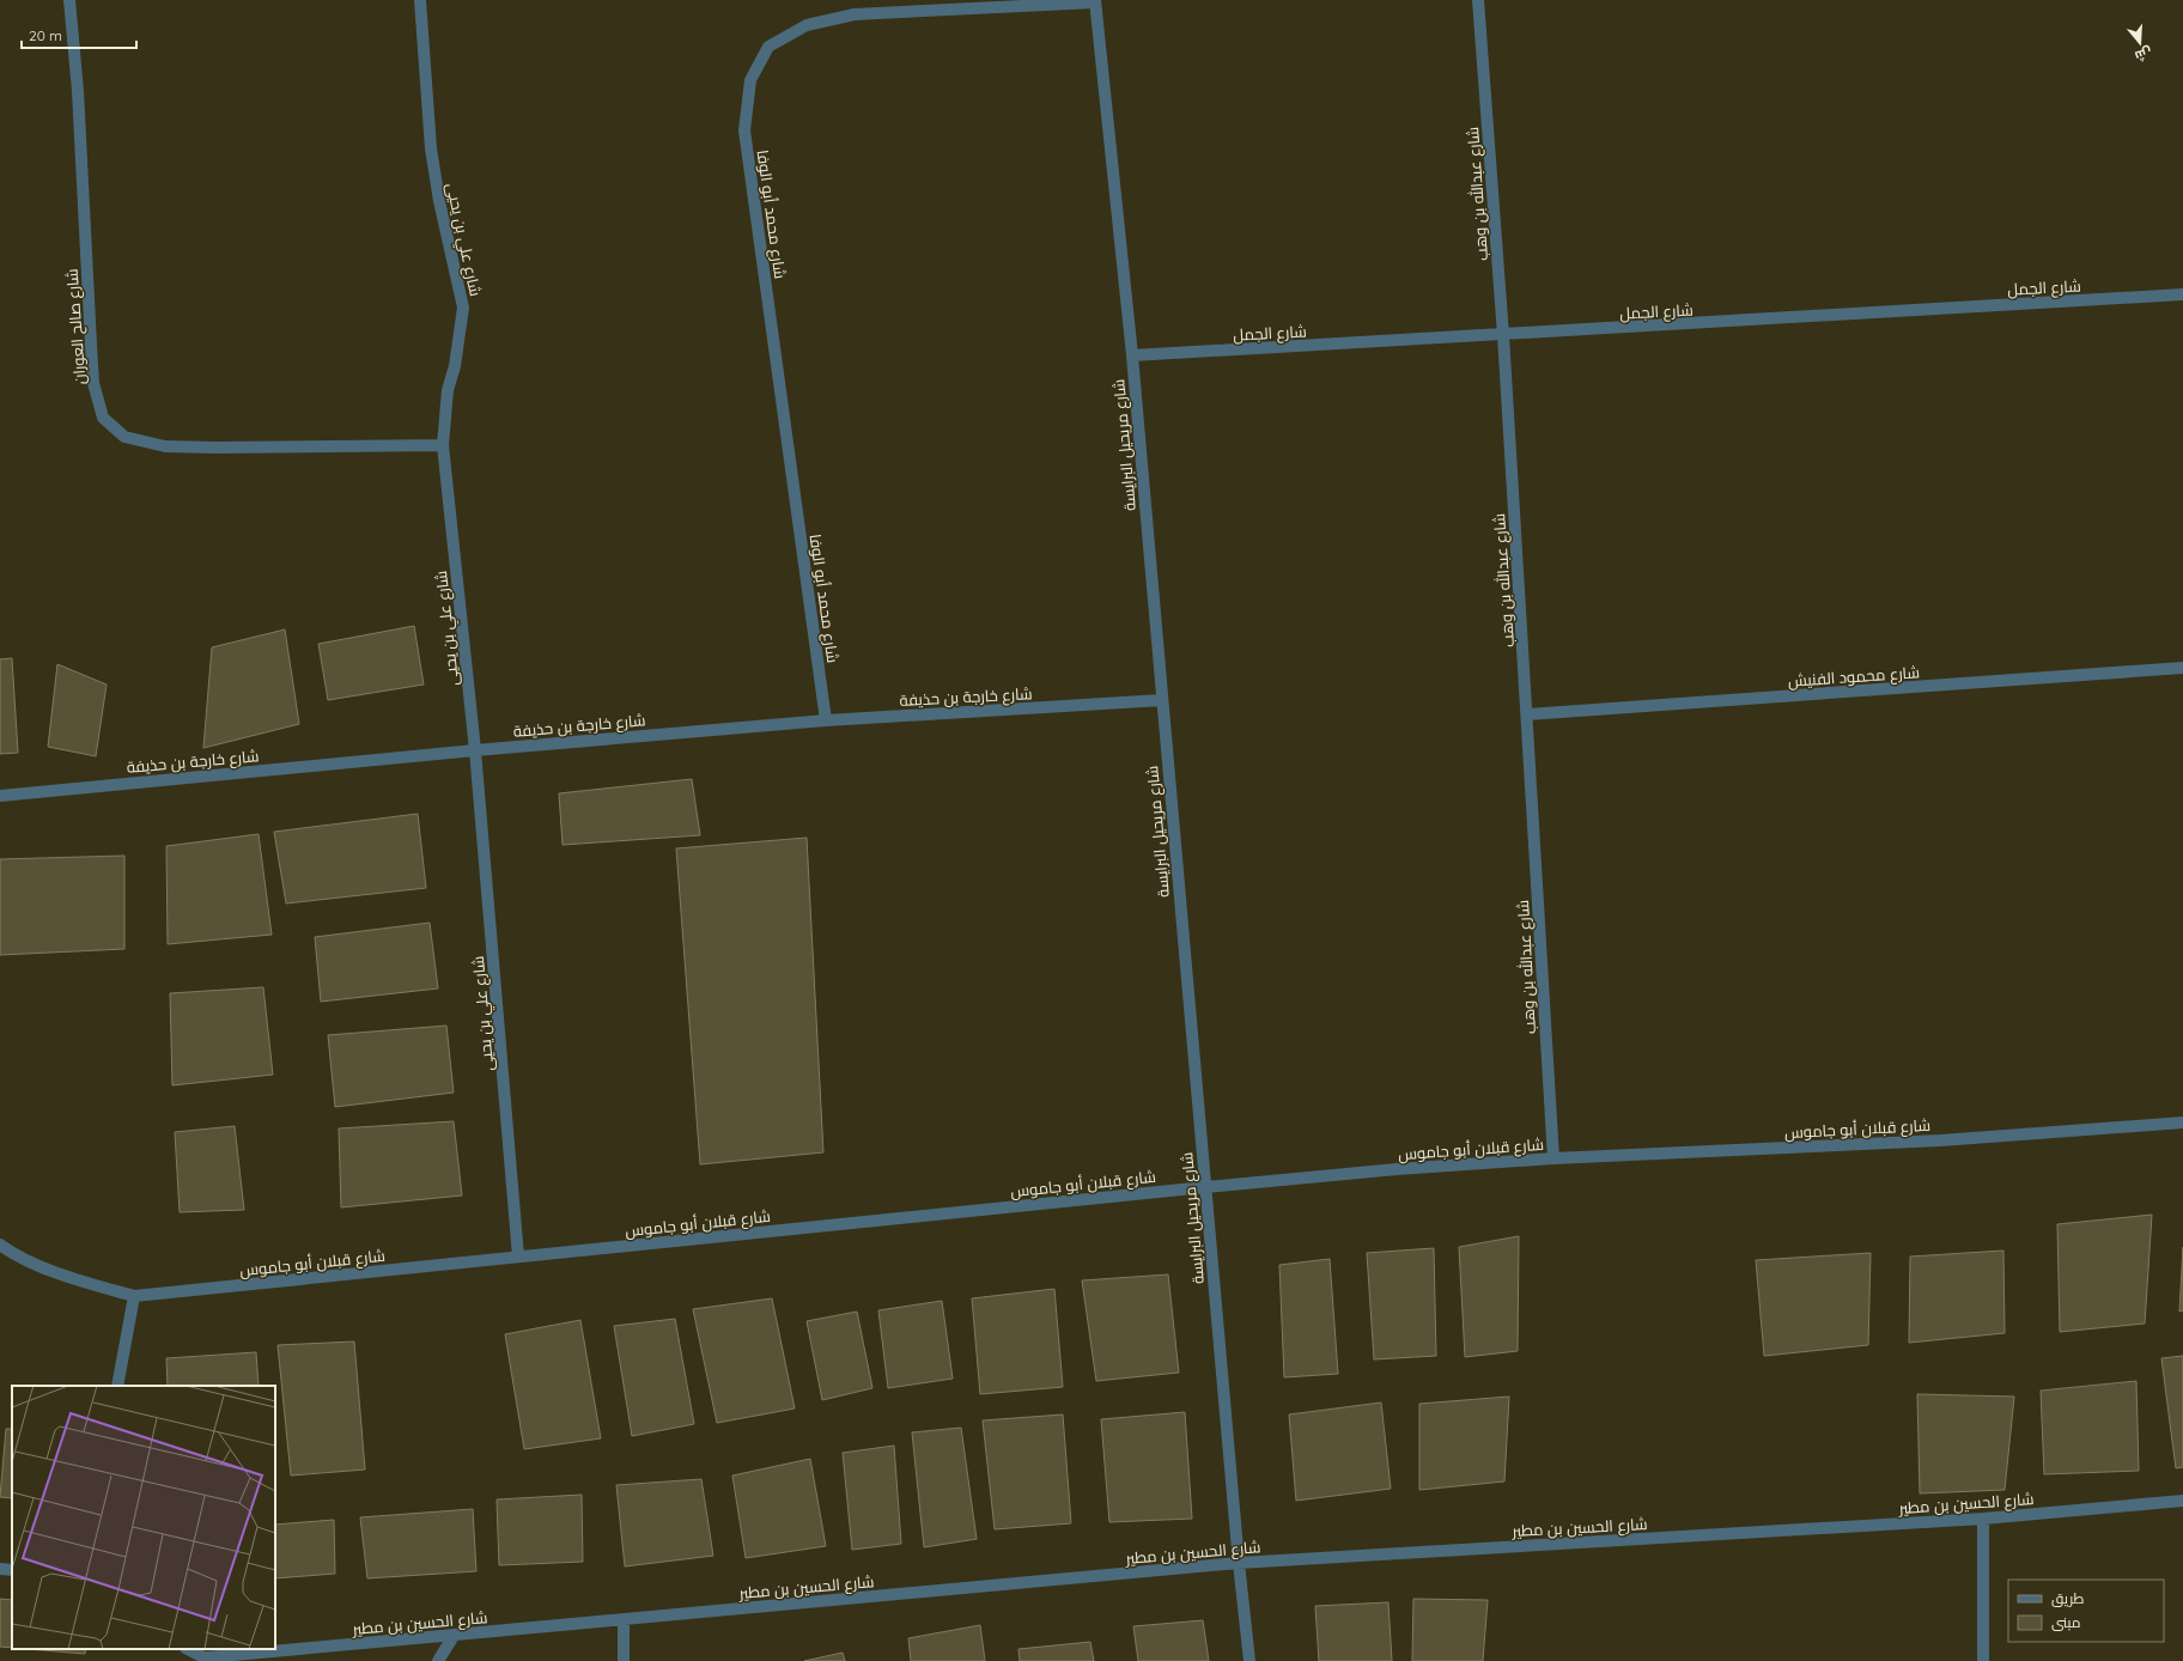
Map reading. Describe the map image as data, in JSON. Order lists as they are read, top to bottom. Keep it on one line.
{"streets":{"street":["شارع عبدالله بن وهب","شارع محمد أبو الوفا","شارع علي بن يحيى","شارع الجمل","شارع صالح العوران","شارع مريحيل البرايسة","شارع محمود الفنيش","شارع خارجة بن حذيفة","شارع قبلان أبو جاموس","شارع الحسين بن مطير"]},"crossings":[["شارع عبدالله بن وهب","شارع الجمل"],["شارع عبدالله بن وهب","شارع محمود الفنيش"],["شارع عبدالله بن وهب","شارع قبلان أبو جاموس"],["شارع محمد أبو الوفا","شارع مريحيل البرايسة"],["شارع محمد أبو الوفا","شارع خارجة بن حذيفة"],["شارع علي بن يحيى","شارع صالح العوران"],["شارع علي بن يحيى","شارع خارجة بن حذيفة"],["شارع علي بن يحيى","شارع قبلان أبو جاموس"],["شارع الجمل","شارع مريحيل البرايسة"],["شارع مريحيل البرايسة","شارع خارجة بن حذيفة"],["شارع مريحيل البرايسة","شارع قبلان أبو جاموس"],["شارع مريحيل البرايسة","شارع الحسين بن مطير"]],"legend":["طريق","مبنى"],"scale_bar":"20 m","north":"bottom"}
